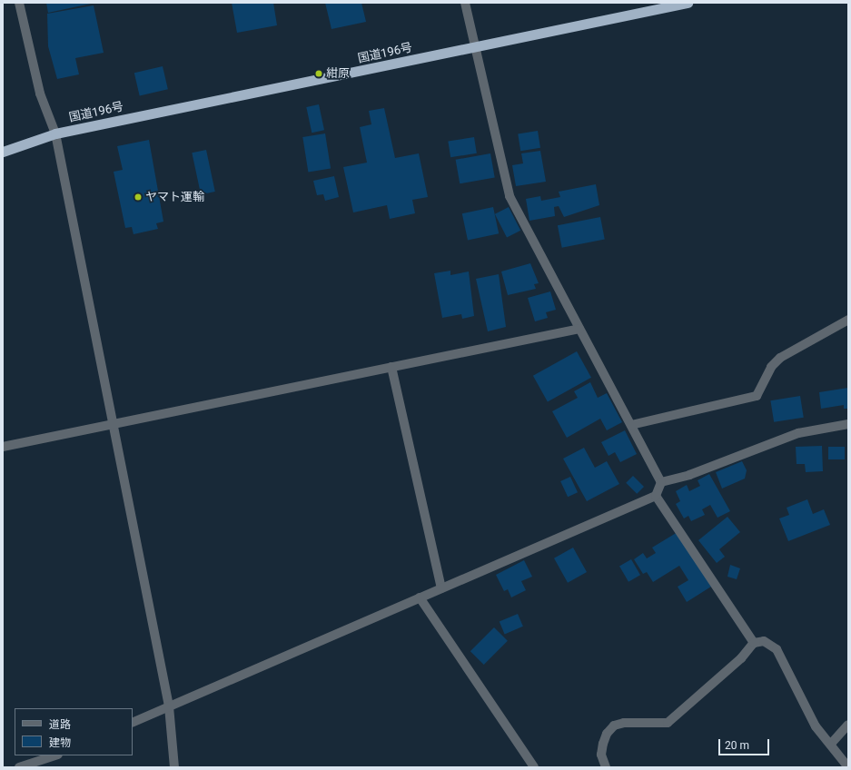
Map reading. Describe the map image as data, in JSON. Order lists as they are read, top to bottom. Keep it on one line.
{"streets":{"highway":["国道196号"]},"places":["紺原","ヤマト運輸"],"legend":["道路","建物"],"scale_bar":"20 m"}
